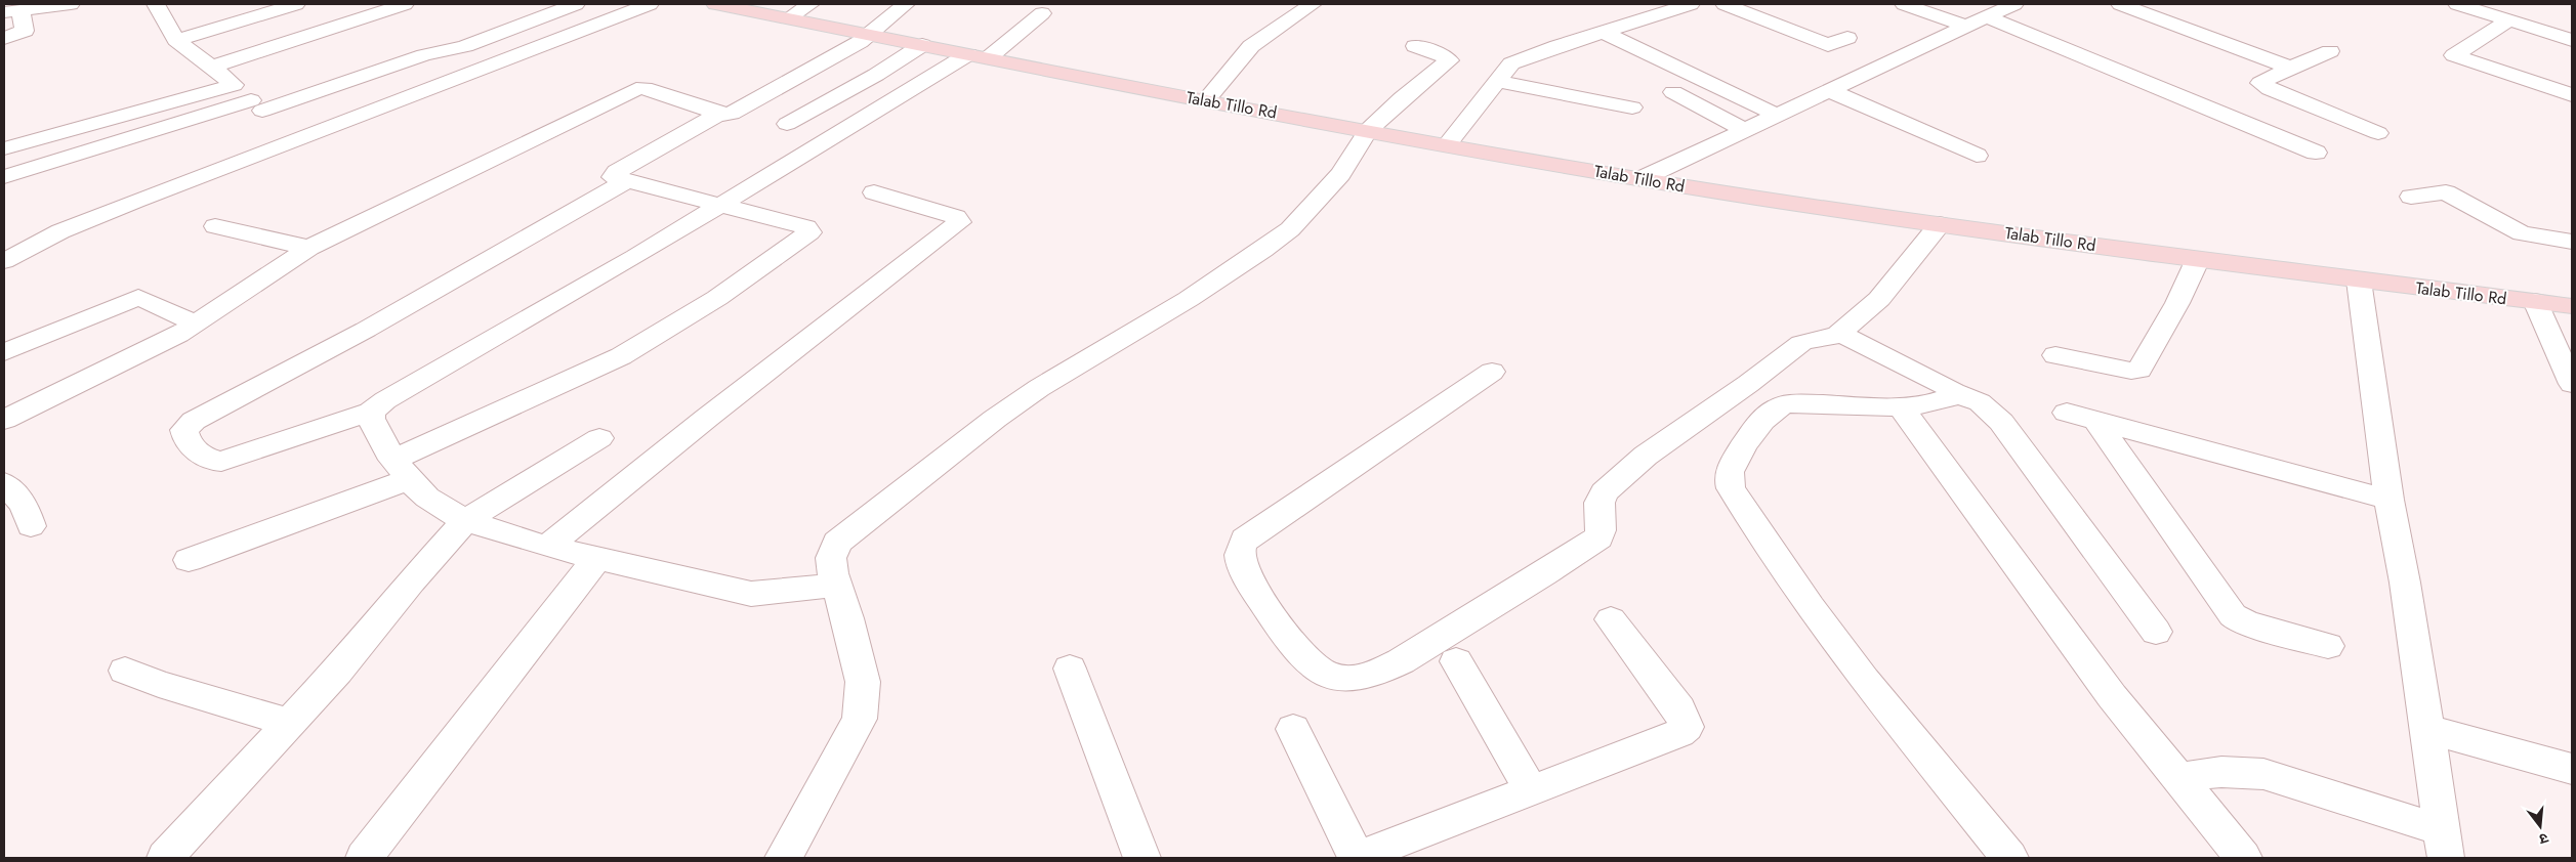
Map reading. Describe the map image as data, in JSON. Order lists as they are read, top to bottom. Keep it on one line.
{"streets":{"main road":["Talab Tillo Rd"]},"north":"bottom"}
